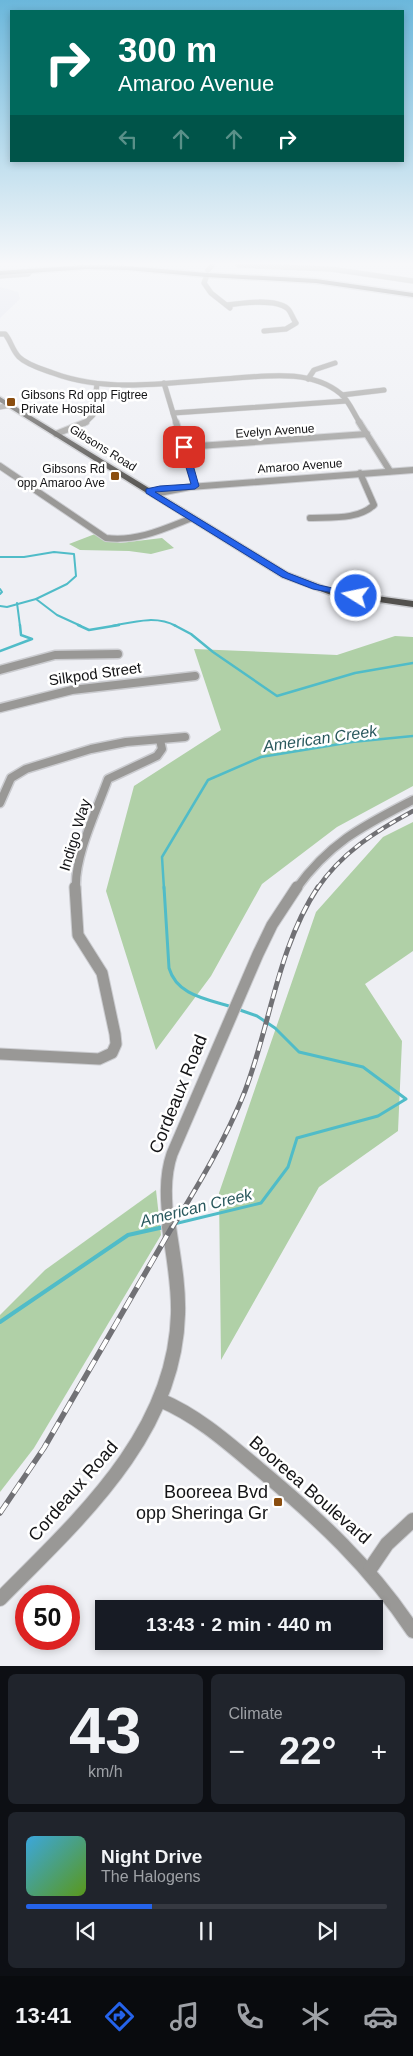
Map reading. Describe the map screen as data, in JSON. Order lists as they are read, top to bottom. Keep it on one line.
{"streets":{"main road":["Gibsons Road"],"street":["Evelyn Avenue","Amaroo Avenue","Silkpod Street","Indigo Way","Cordeaux Road","Booreea Boulevard"]},"crossings":[["Gibsons Road","Amaroo Avenue"],["Cordeaux Road","Booreea Boulevard"]],"water":["American Creek"],"places":{"transit":["Gibsons Rd opp Figtree Private Hospital","Gibsons Rd opp Amaroo Ave","Booreea Bvd opp Sheringa Gr"]},"page":{"turn":["300 m","Amaroo Avenue"],"limit":"50","trip":"13:43 · 2 min · 440 m","tile":[["43","km/h"],"Climate"],"heat":["−","22°","+"],"song":["Night Drive","The Halogens"],"tabs":"13:41"}}
